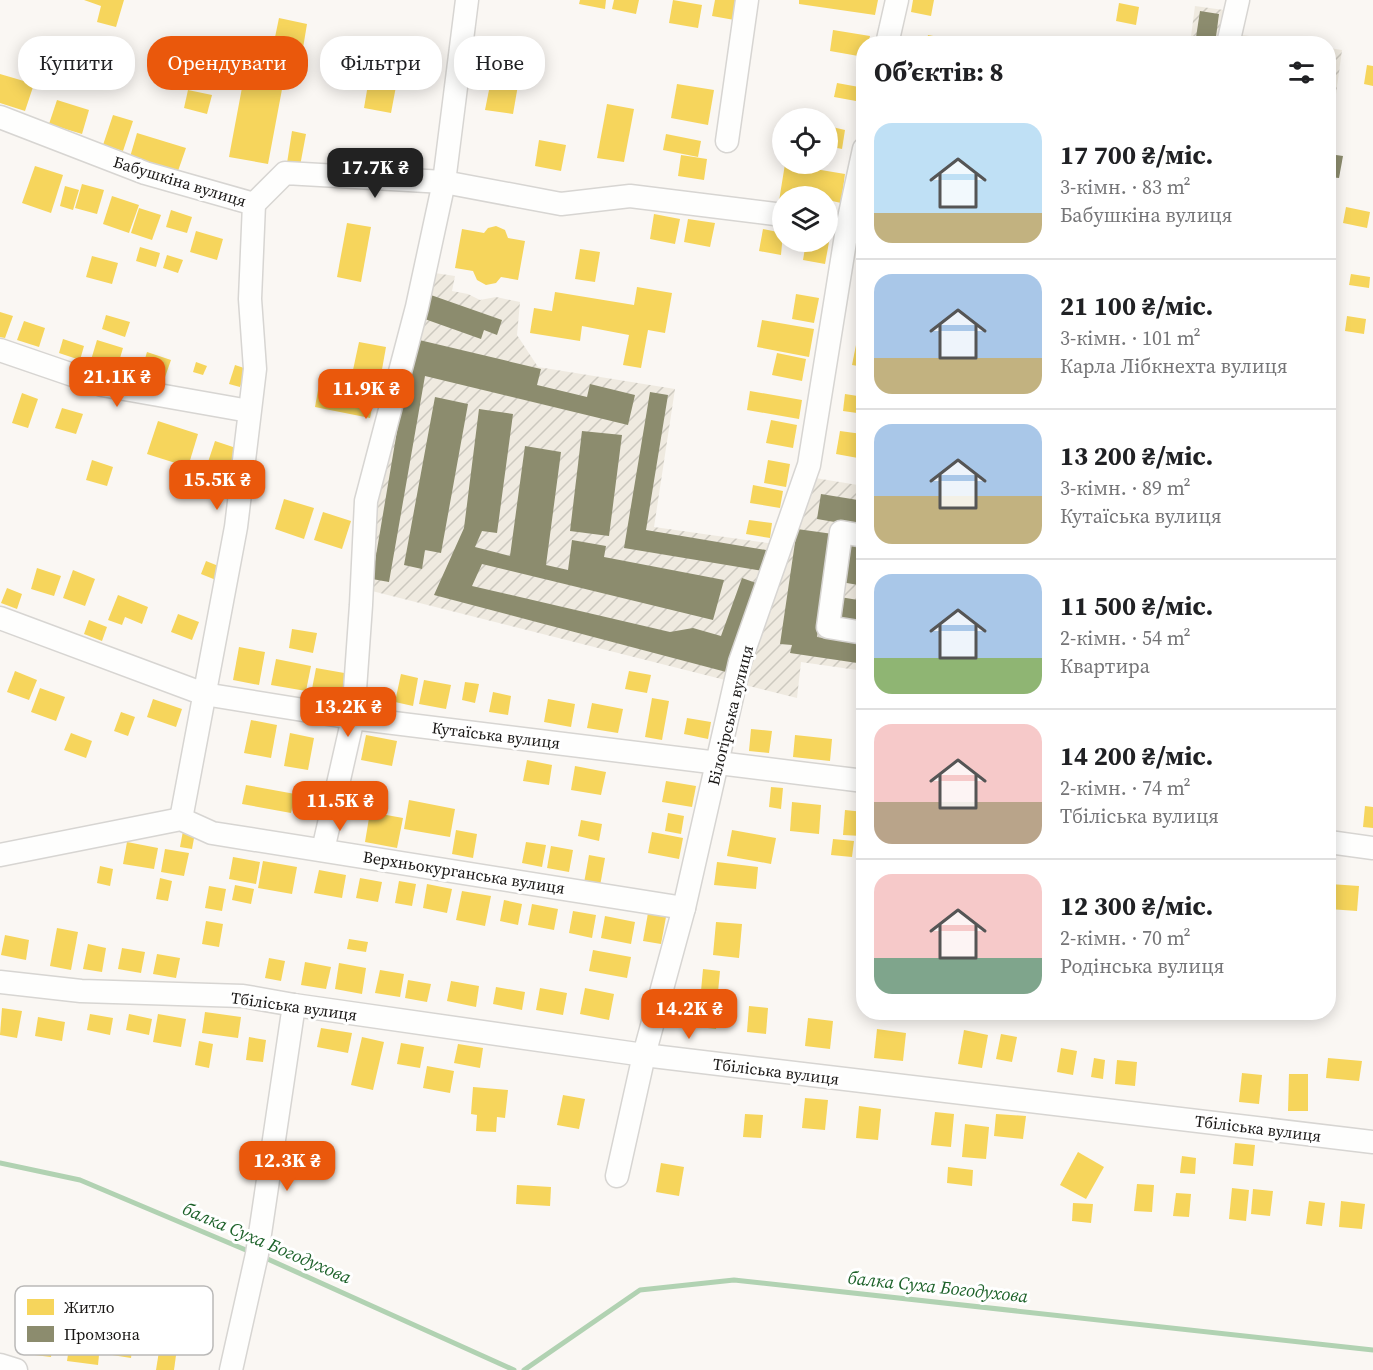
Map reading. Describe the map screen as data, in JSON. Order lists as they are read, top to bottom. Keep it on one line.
{"streets":{"street":["Бабушкіна вулиця","Білогірська вулиця","Кутаїська вулиця","Верхньокурганська вулиця","Тбіліська вулиця"]},"crossings":[["Білогірська вулиця","Кутаїська вулиця"],["Білогірська вулиця","Верхньокурганська вулиця"],["Білогірська вулиця","Тбіліська вулиця"]],"water":["балка Суха Богодухова"],"legend":["Житло","Промзона"],"page":{"chip":["Купити","Орендувати","Фільтри","Нове"],"heading":"Об’єктів: 8","list":[{"name":"17 700 ₴/міс.","note":"3-кімн. · 83 m² · Бабушкіна вулиця"},{"name":"21 100 ₴/міс.","note":"3-кімн. · 101 m² · Карла Лібкнехта вулиця"},{"name":"13 200 ₴/міс.","note":"3-кімн. · 89 m² · Кутаїська вулиця"},{"name":"11 500 ₴/міс.","note":"2-кімн. · 54 m² · Квартира"},{"name":"14 200 ₴/міс.","note":"2-кімн. · 74 m² · Тбіліська вулиця"},{"name":"12 300 ₴/міс.","note":"2-кімн. · 70 m² · Родінська вулиця"}],"price":["17.7K ₴","21.1K ₴","11.9K ₴","15.5K ₴","13.2K ₴","11.5K ₴","14.2K ₴","12.3K ₴"]}}
